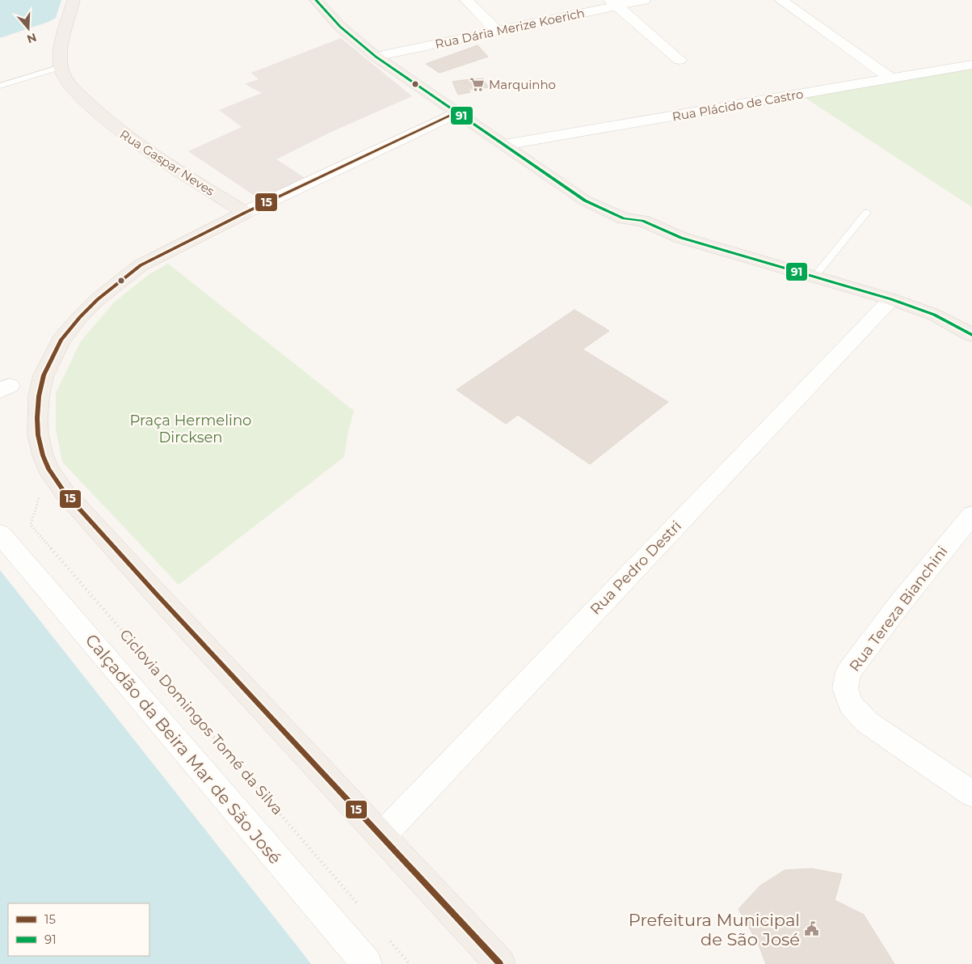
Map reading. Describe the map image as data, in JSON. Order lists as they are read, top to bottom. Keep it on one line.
{"streets":{"main road":["Rua Gaspar Neves"],"street":["Rua Dária Merize Koerich","Rua Plácido de Castro","Rua Pedro Destri","Rua Tereza Bianchini","Calçadão da Beira Mar de São José"],"path":["Ciclovia Domingos Tomé da Silva"]},"parks":["Praça Hermelino Dircksen"],"places":{"supermarket":["Marquinho"],"public building":["Prefeitura Municipal de São José"]},"lines":["transit line 91","transit line 15"],"legend":["15","91"],"north":"bottom"}
